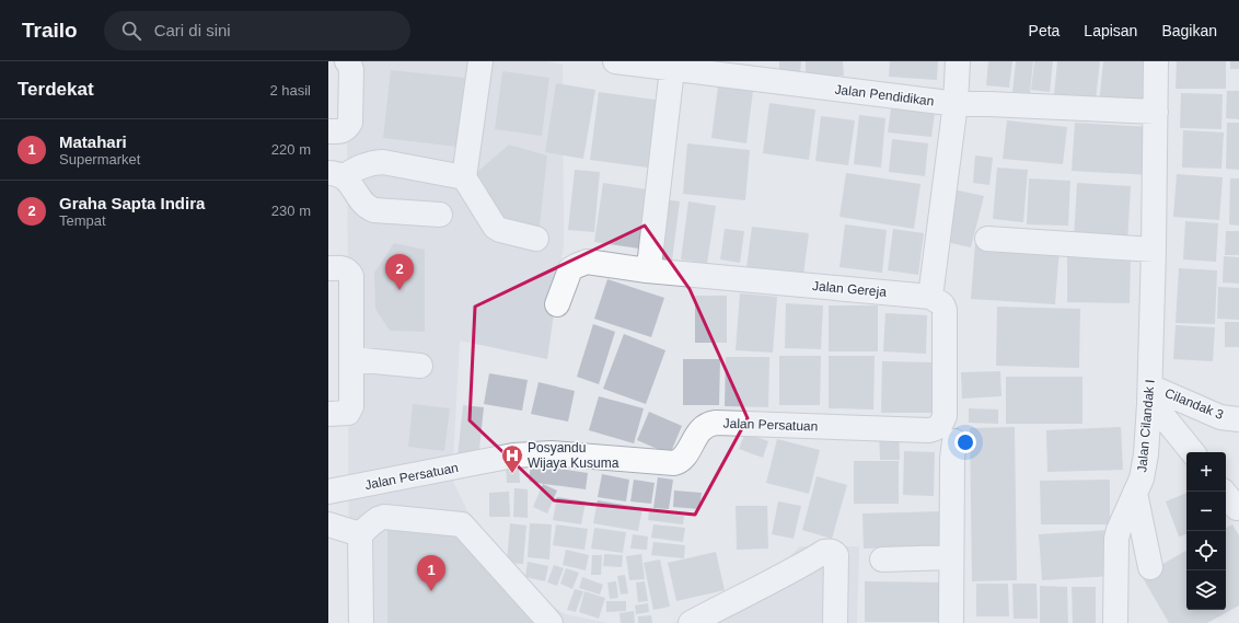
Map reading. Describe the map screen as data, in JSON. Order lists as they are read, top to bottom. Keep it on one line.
{"streets":{"street":["Jalan Pendidikan","Jalan Gereja","Cilandak 3","Jalan Persatuan","Jalan Cilandak I"]},"crossings":[["Jalan Pendidikan","Jalan Cilandak I"],["Jalan Gereja","Jalan Persatuan"],["Cilandak 3","Jalan Cilandak I"]],"places":{"hospital":["Posyandu Wijaya Kusuma"]},"page":{"header":"Trailo","search":"Cari di sini","nav":["Peta","Lapisan","Bagikan"],"heading":["Terdekat","2 hasil"],"list":[{"mark":"1","name":"Matahari","note":"Supermarket","value":"220 m"},{"mark":"2","name":"Graha Sapta Indira","note":"Tempat","value":"230 m"}],"pins":["2","1"],"map_buttons":["+","−"]}}
